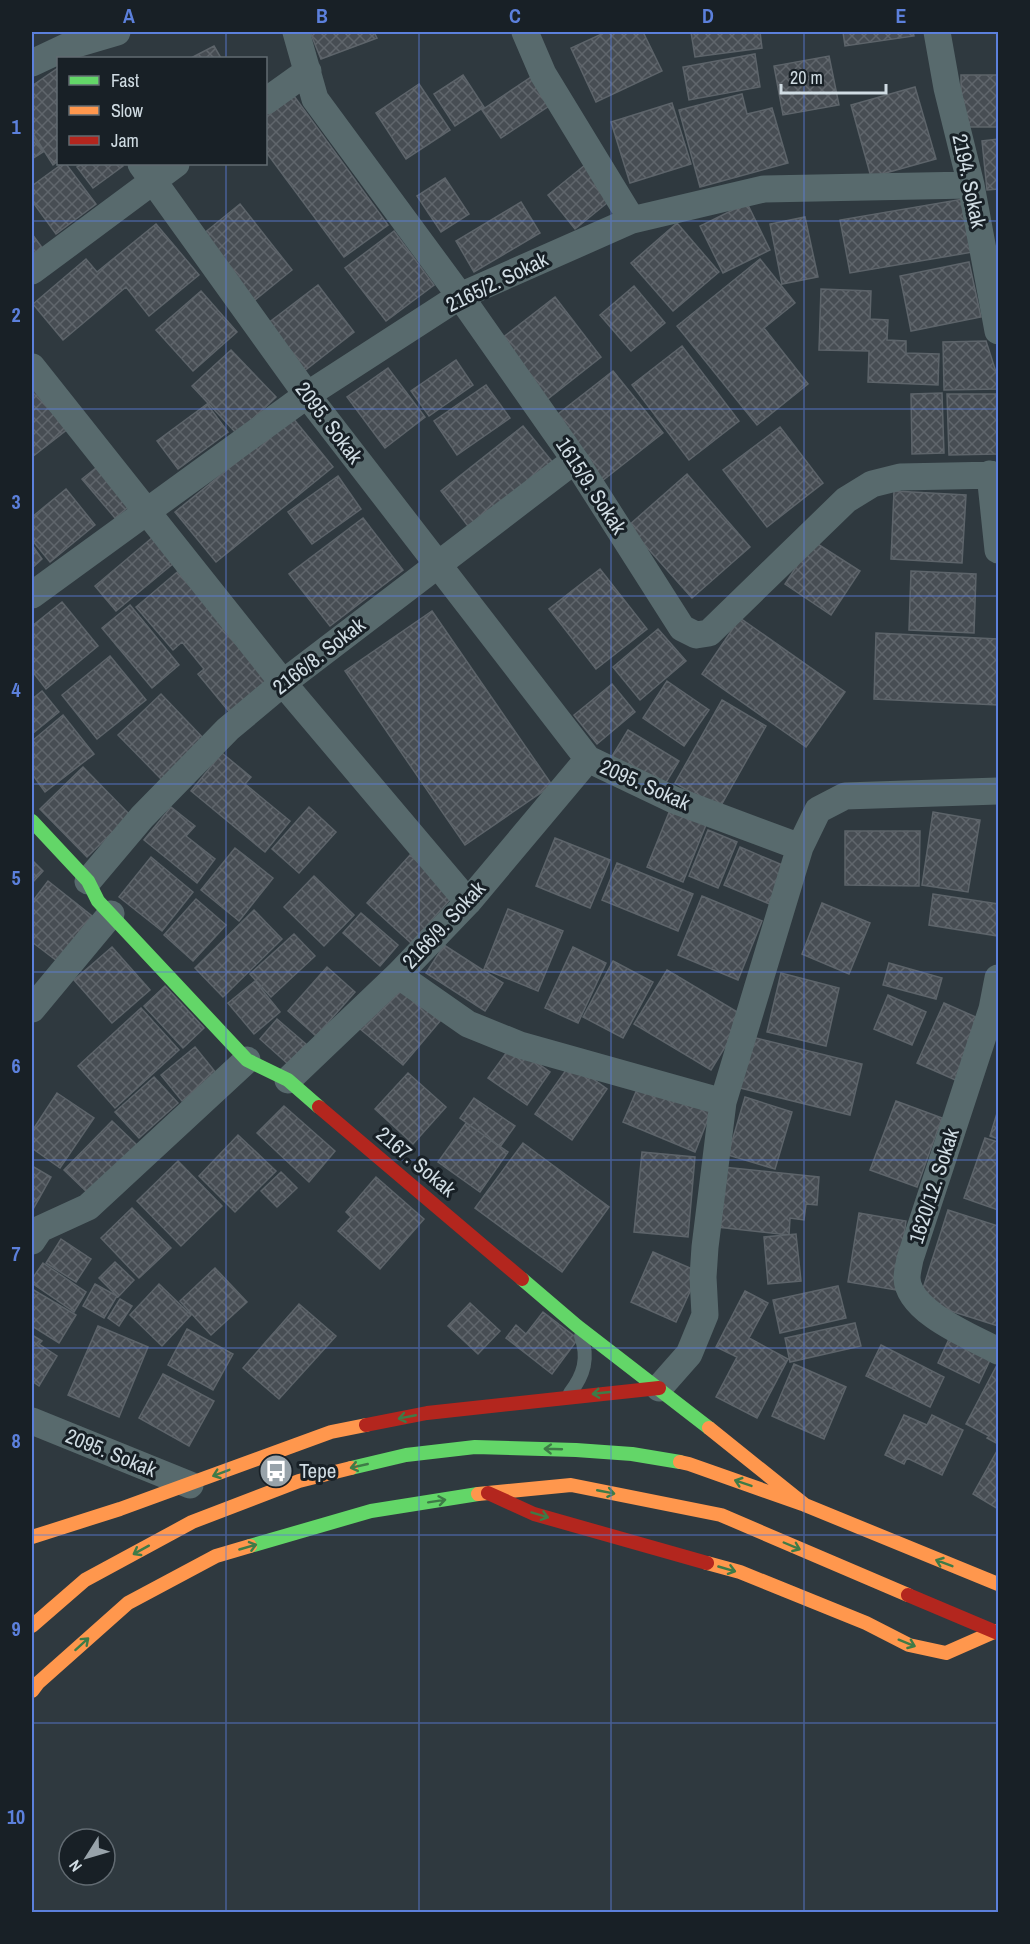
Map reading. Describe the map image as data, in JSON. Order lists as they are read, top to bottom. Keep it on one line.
{"streets":{"main road":["2167. Sokak"],"street":["2194. Sokak","2165/2. Sokak","2095. Sokak","1615/9. Sokak","2166/8. Sokak","2166/9. Sokak","1620/12. Sokak"]},"crossings":[["2194. Sokak","2165/2. Sokak"],["2165/2. Sokak","2095. Sokak"],["2165/2. Sokak","1615/9. Sokak"],["2095. Sokak","2166/8. Sokak"],["2095. Sokak","2166/9. Sokak"],["1615/9. Sokak","2166/8. Sokak"],["2166/8. Sokak","2167. Sokak"],["2166/9. Sokak","2167. Sokak"]],"places":{"bus stop":["Tepe"]},"legend":["Fast","Slow","Jam"],"scale_bar":"20 m","north":"bottom left","grid":{"columns":["A","B","C","D","E"],"rows":["1","2","3","4","5","6","7","8","9","10"]}}
